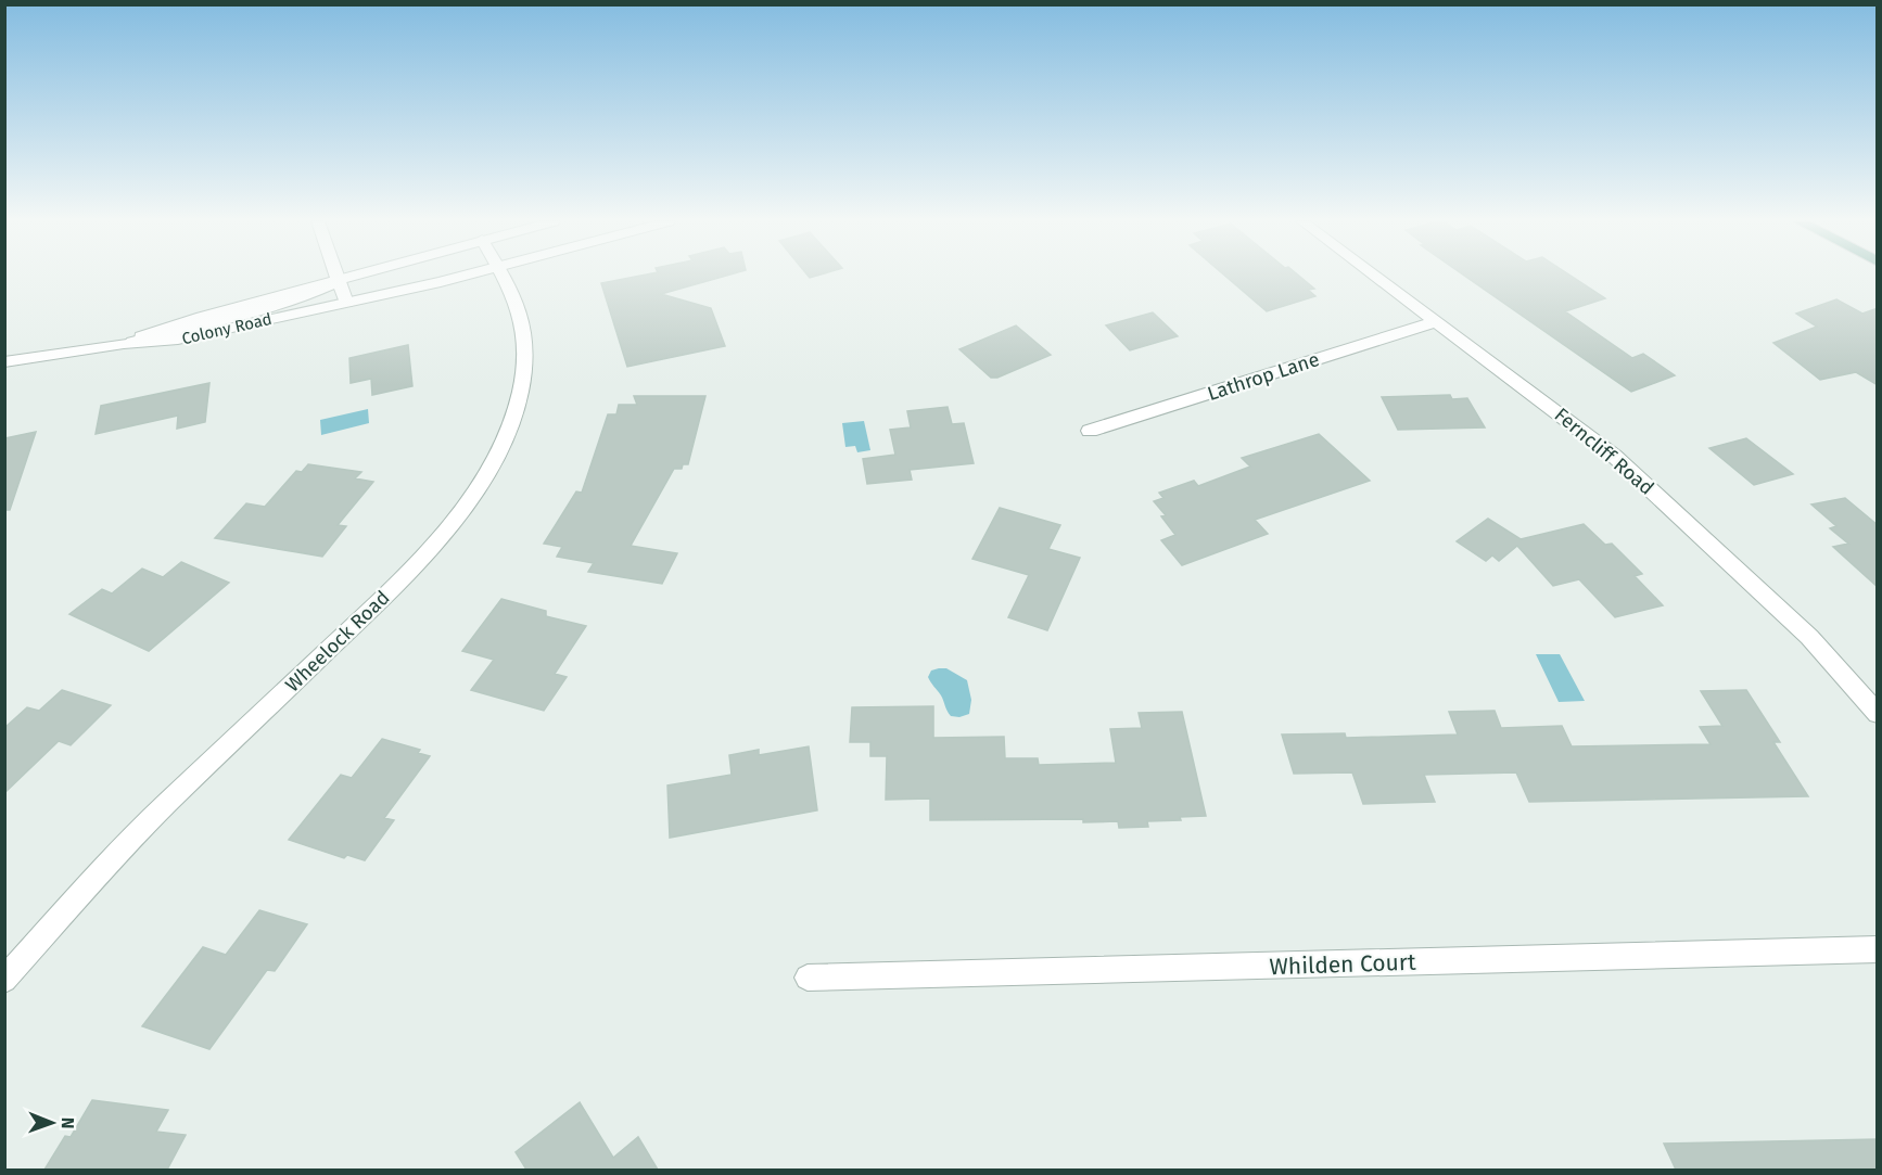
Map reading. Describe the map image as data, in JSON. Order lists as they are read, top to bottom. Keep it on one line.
{"streets":{"street":["Colony Road","Lathrop Lane","Ferncliff Road","Wheelock Road","Whilden Court"]},"crossings":[["Lathrop Lane","Ferncliff Road"]],"north":"right"}
